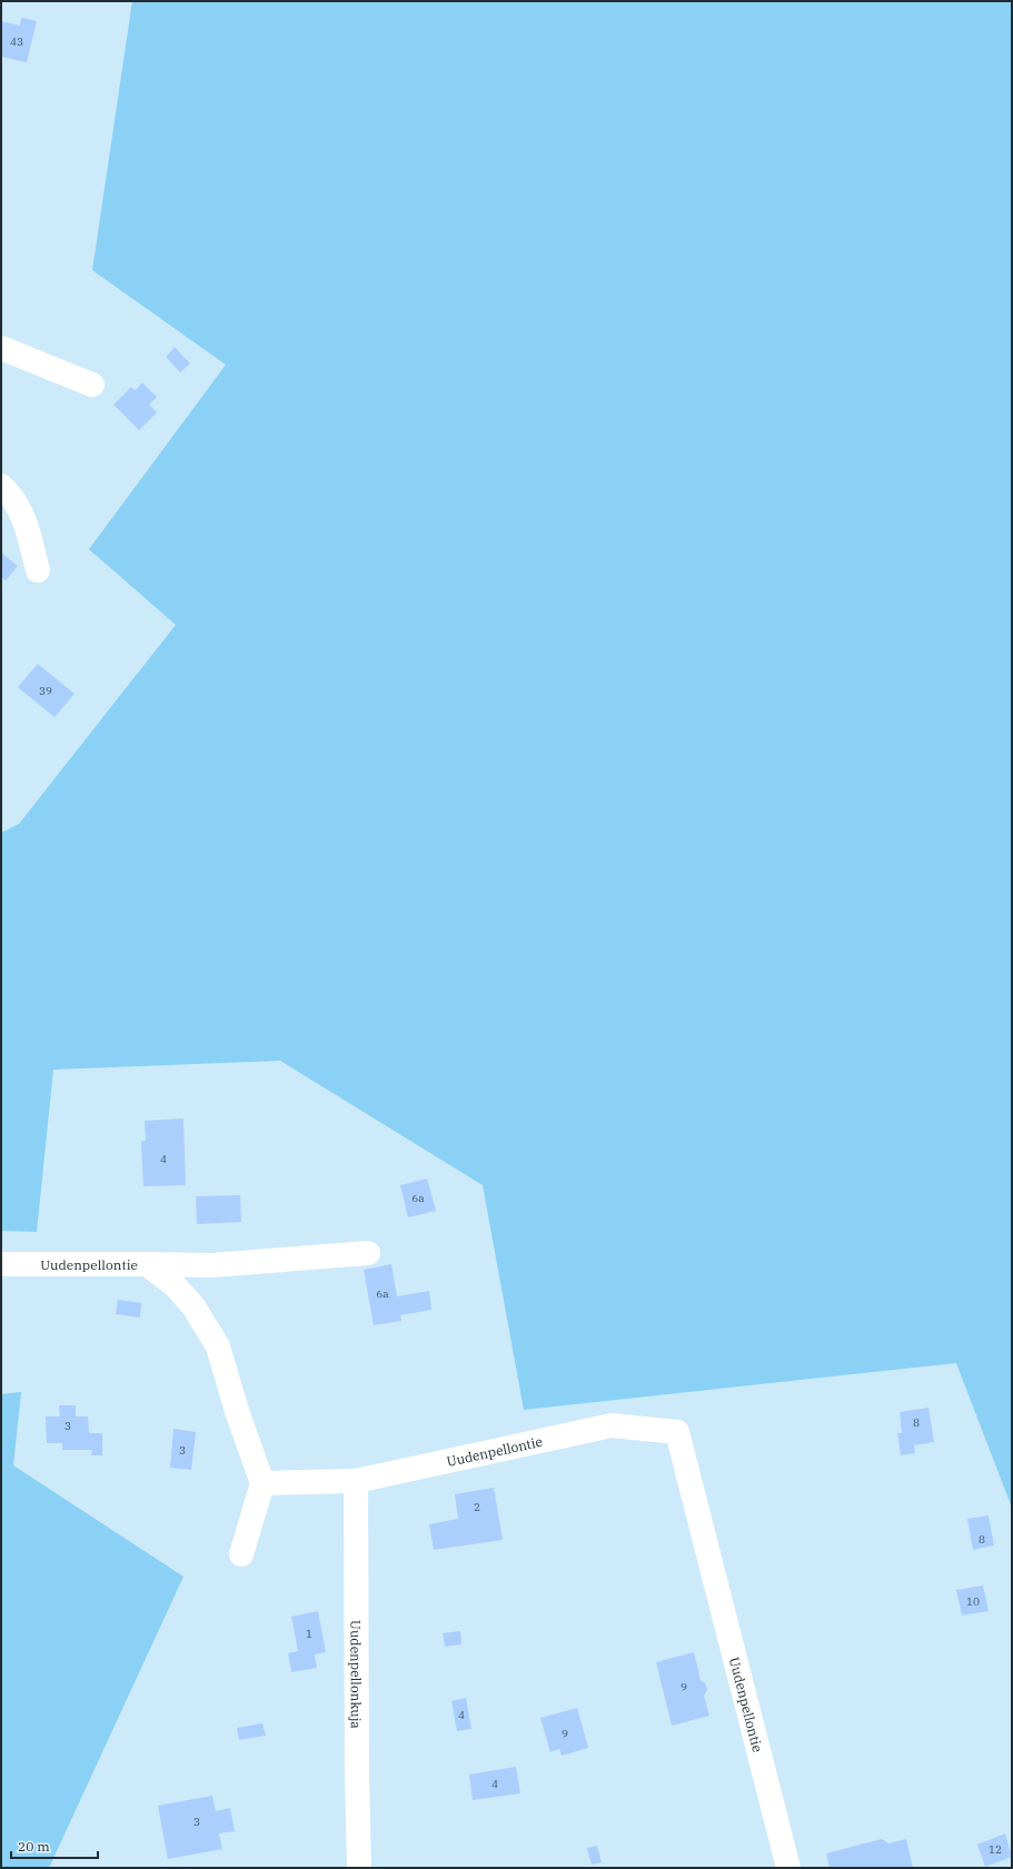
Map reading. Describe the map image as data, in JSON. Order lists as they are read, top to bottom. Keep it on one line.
{"streets":{"lane":["Uudenpellontie","Uudenpellonkuja"]},"crossings":[["Uudenpellontie","Uudenpellonkuja"]],"house_numbers":["43","39","4","6a","6a","8","3","3","2","8","10","1","9","4","9","4","3","12"],"scale_bar":"20 m"}
